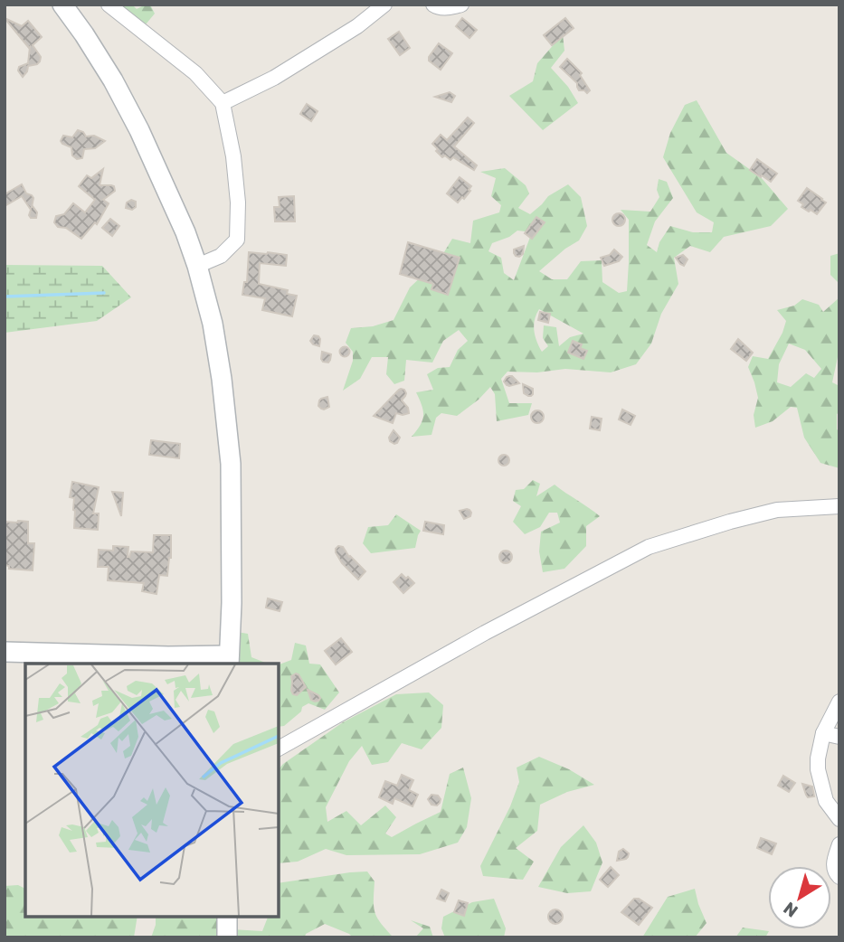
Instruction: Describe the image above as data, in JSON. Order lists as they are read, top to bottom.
{
  "north": "bottom left"
}
